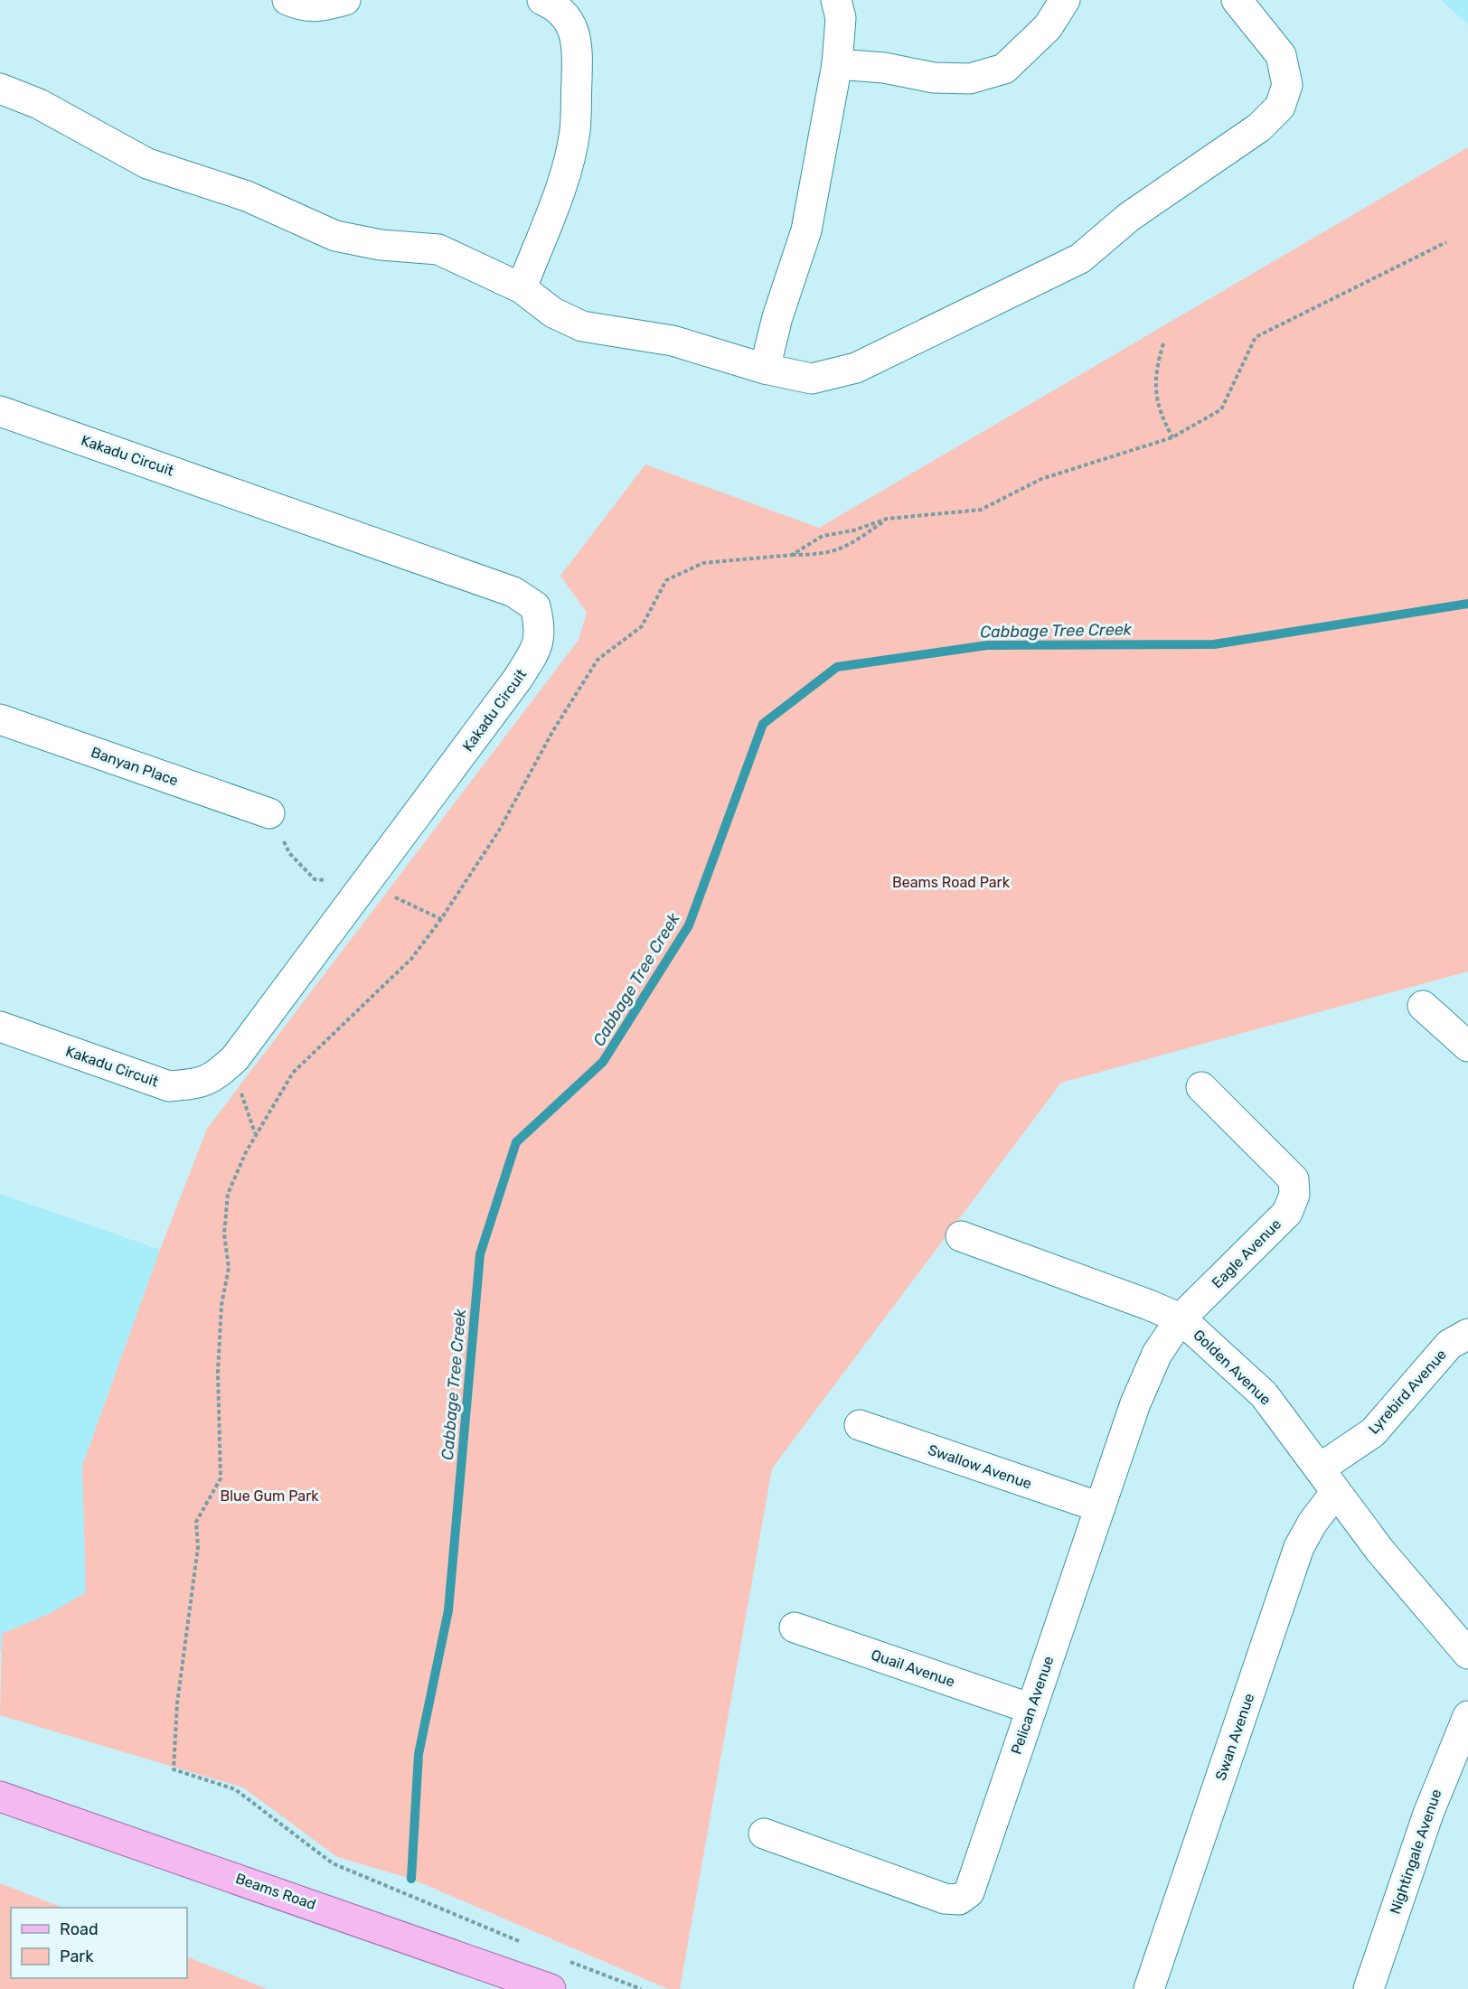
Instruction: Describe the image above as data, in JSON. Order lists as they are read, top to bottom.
{
  "streets": {
    "main road": ["Beams Road"],
    "street": [
      "Kakadu Circuit",
      "Banyan Place",
      "Eagle Avenue",
      "Golden Avenue",
      "Lyrebird Avenue",
      "Swallow Avenue",
      "Quail Avenue",
      "Pelican Avenue",
      "Swan Avenue",
      "Nightingale Avenue"
    ]
  },
  "crossings": [
    ["Eagle Avenue", "Golden Avenue"],
    ["Eagle Avenue", "Pelican Avenue"],
    ["Golden Avenue", "Lyrebird Avenue"],
    ["Golden Avenue", "Pelican Avenue"],
    ["Golden Avenue", "Swan Avenue"],
    ["Lyrebird Avenue", "Swan Avenue"],
    ["Swallow Avenue", "Pelican Avenue"],
    ["Quail Avenue", "Pelican Avenue"]
  ],
  "water": ["Cabbage Tree Creek"],
  "parks": ["Beams Road Park", "Blue Gum Park"],
  "legend": ["Road", "Park"]
}
